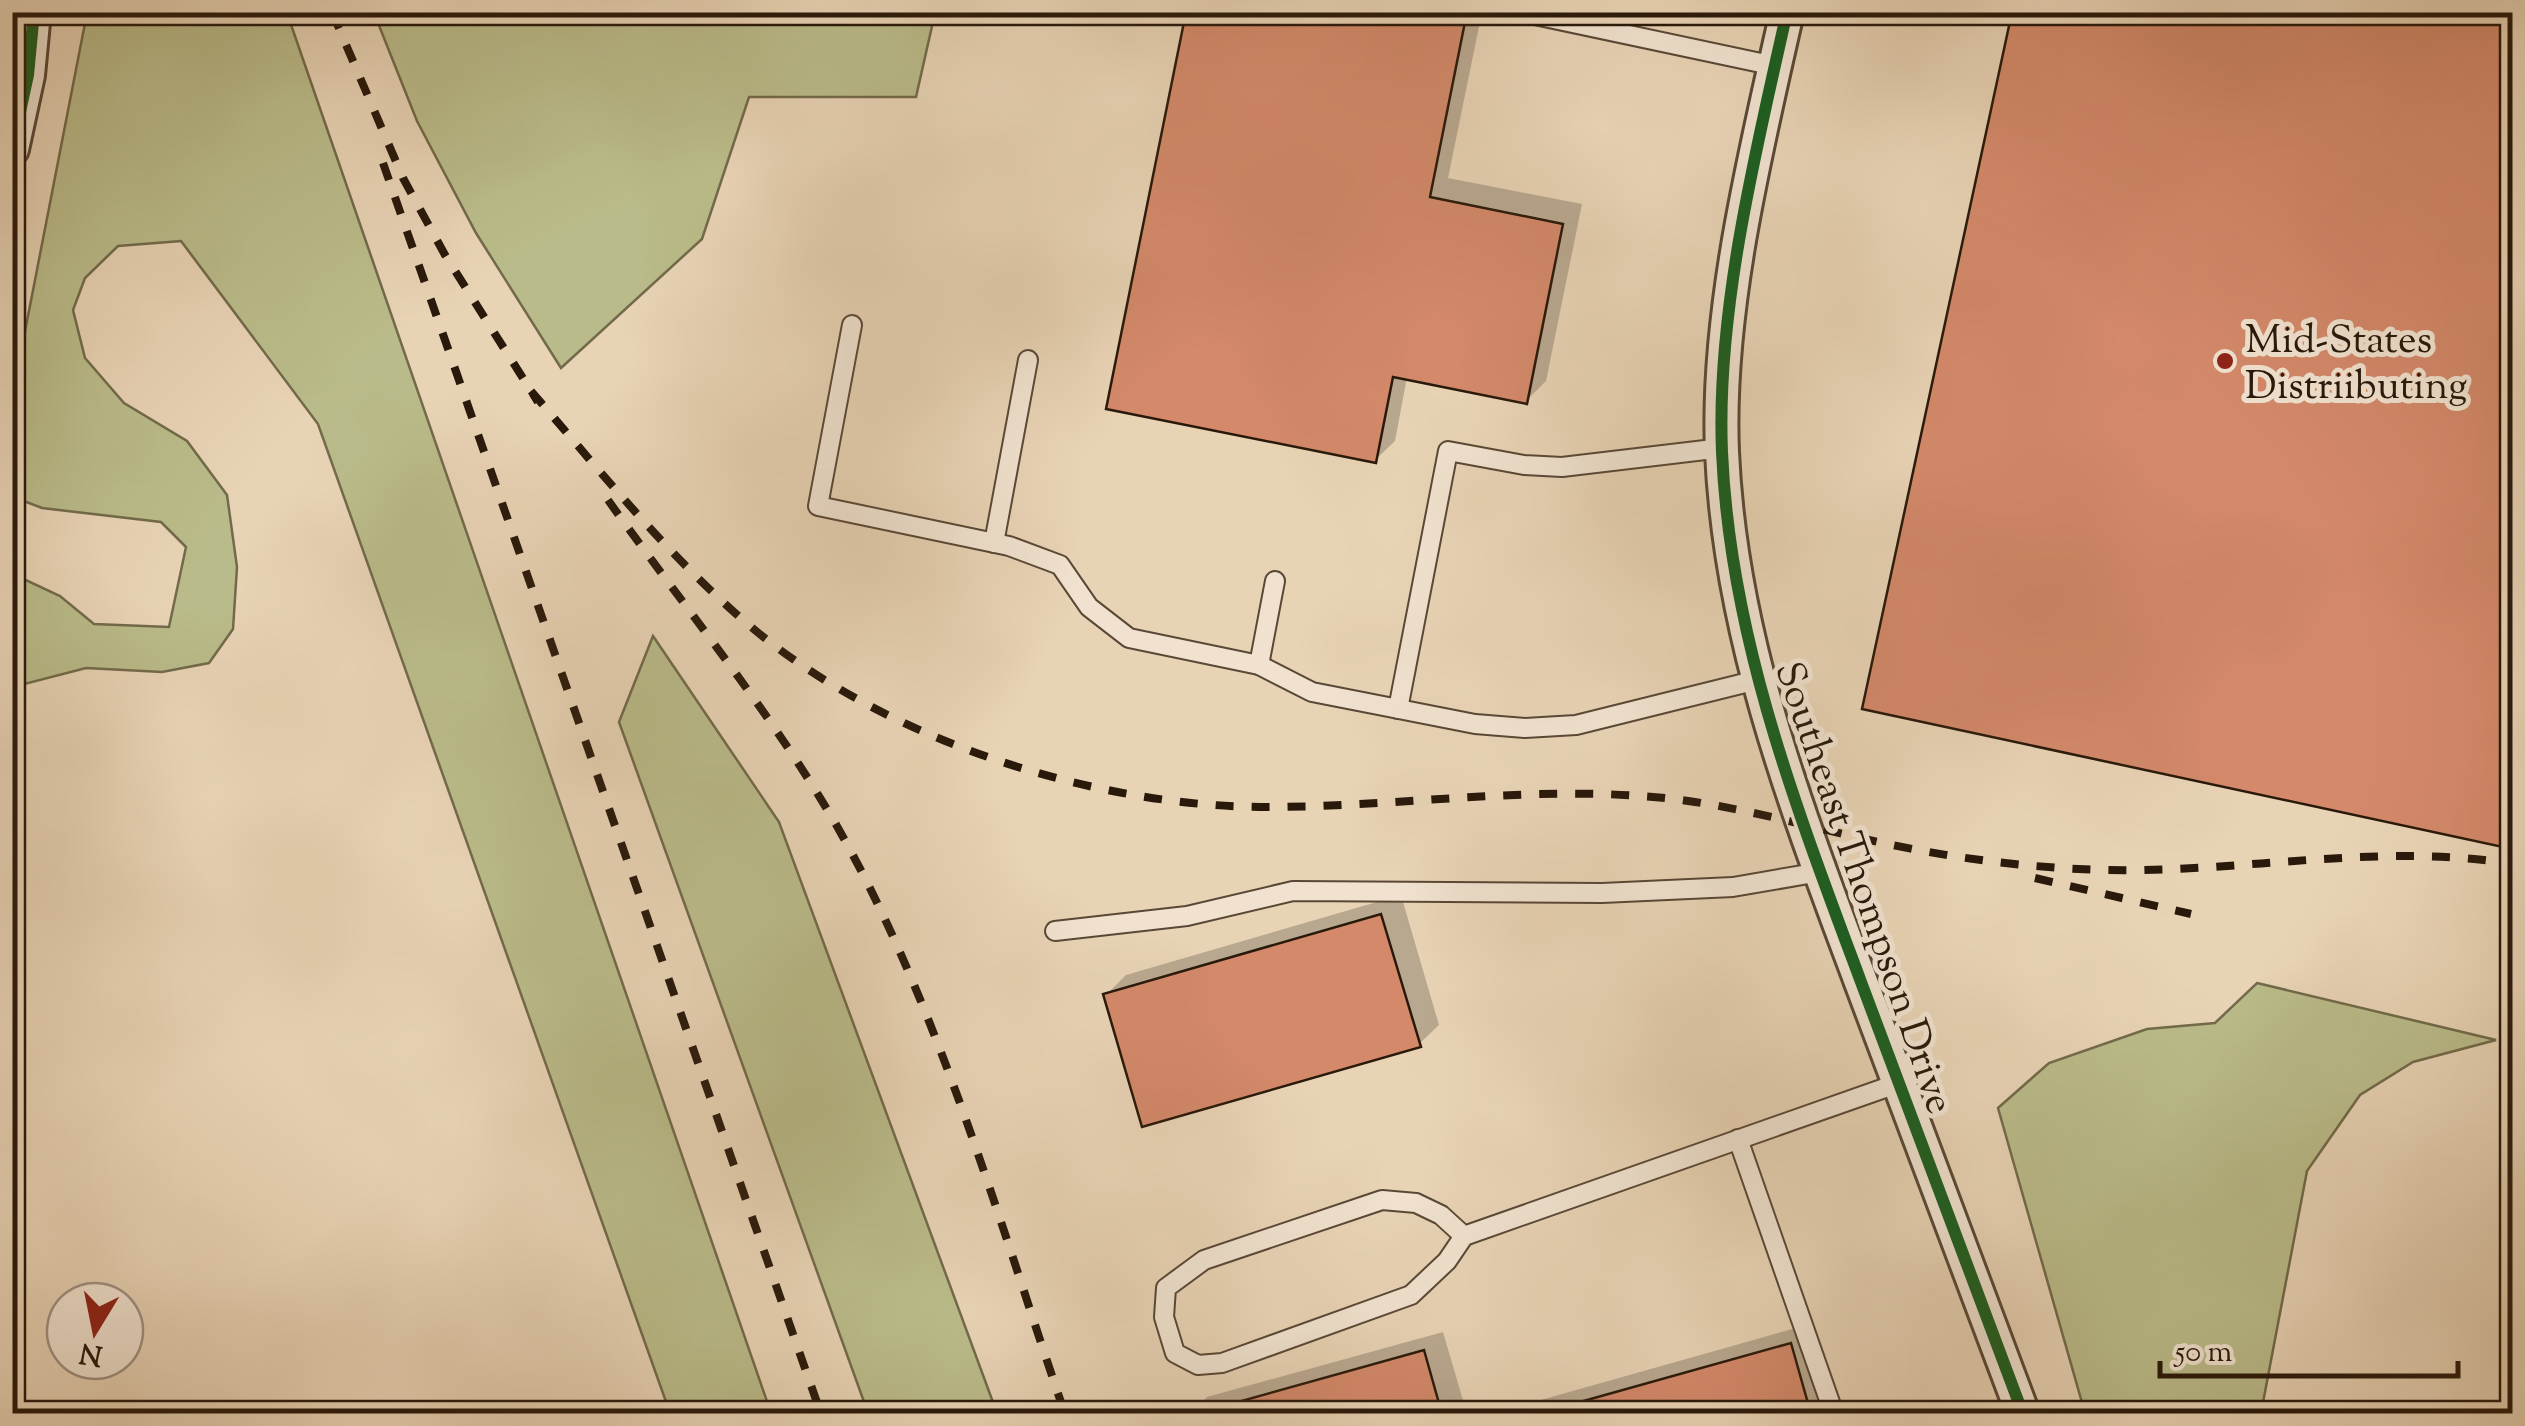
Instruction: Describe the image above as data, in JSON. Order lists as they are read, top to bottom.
{
  "streets": {
    "street": ["Southeast Thompson Drive"]
  },
  "places": ["Mid-States Distriibuting"],
  "scale_bar": "50 m",
  "north": "bottom"
}
